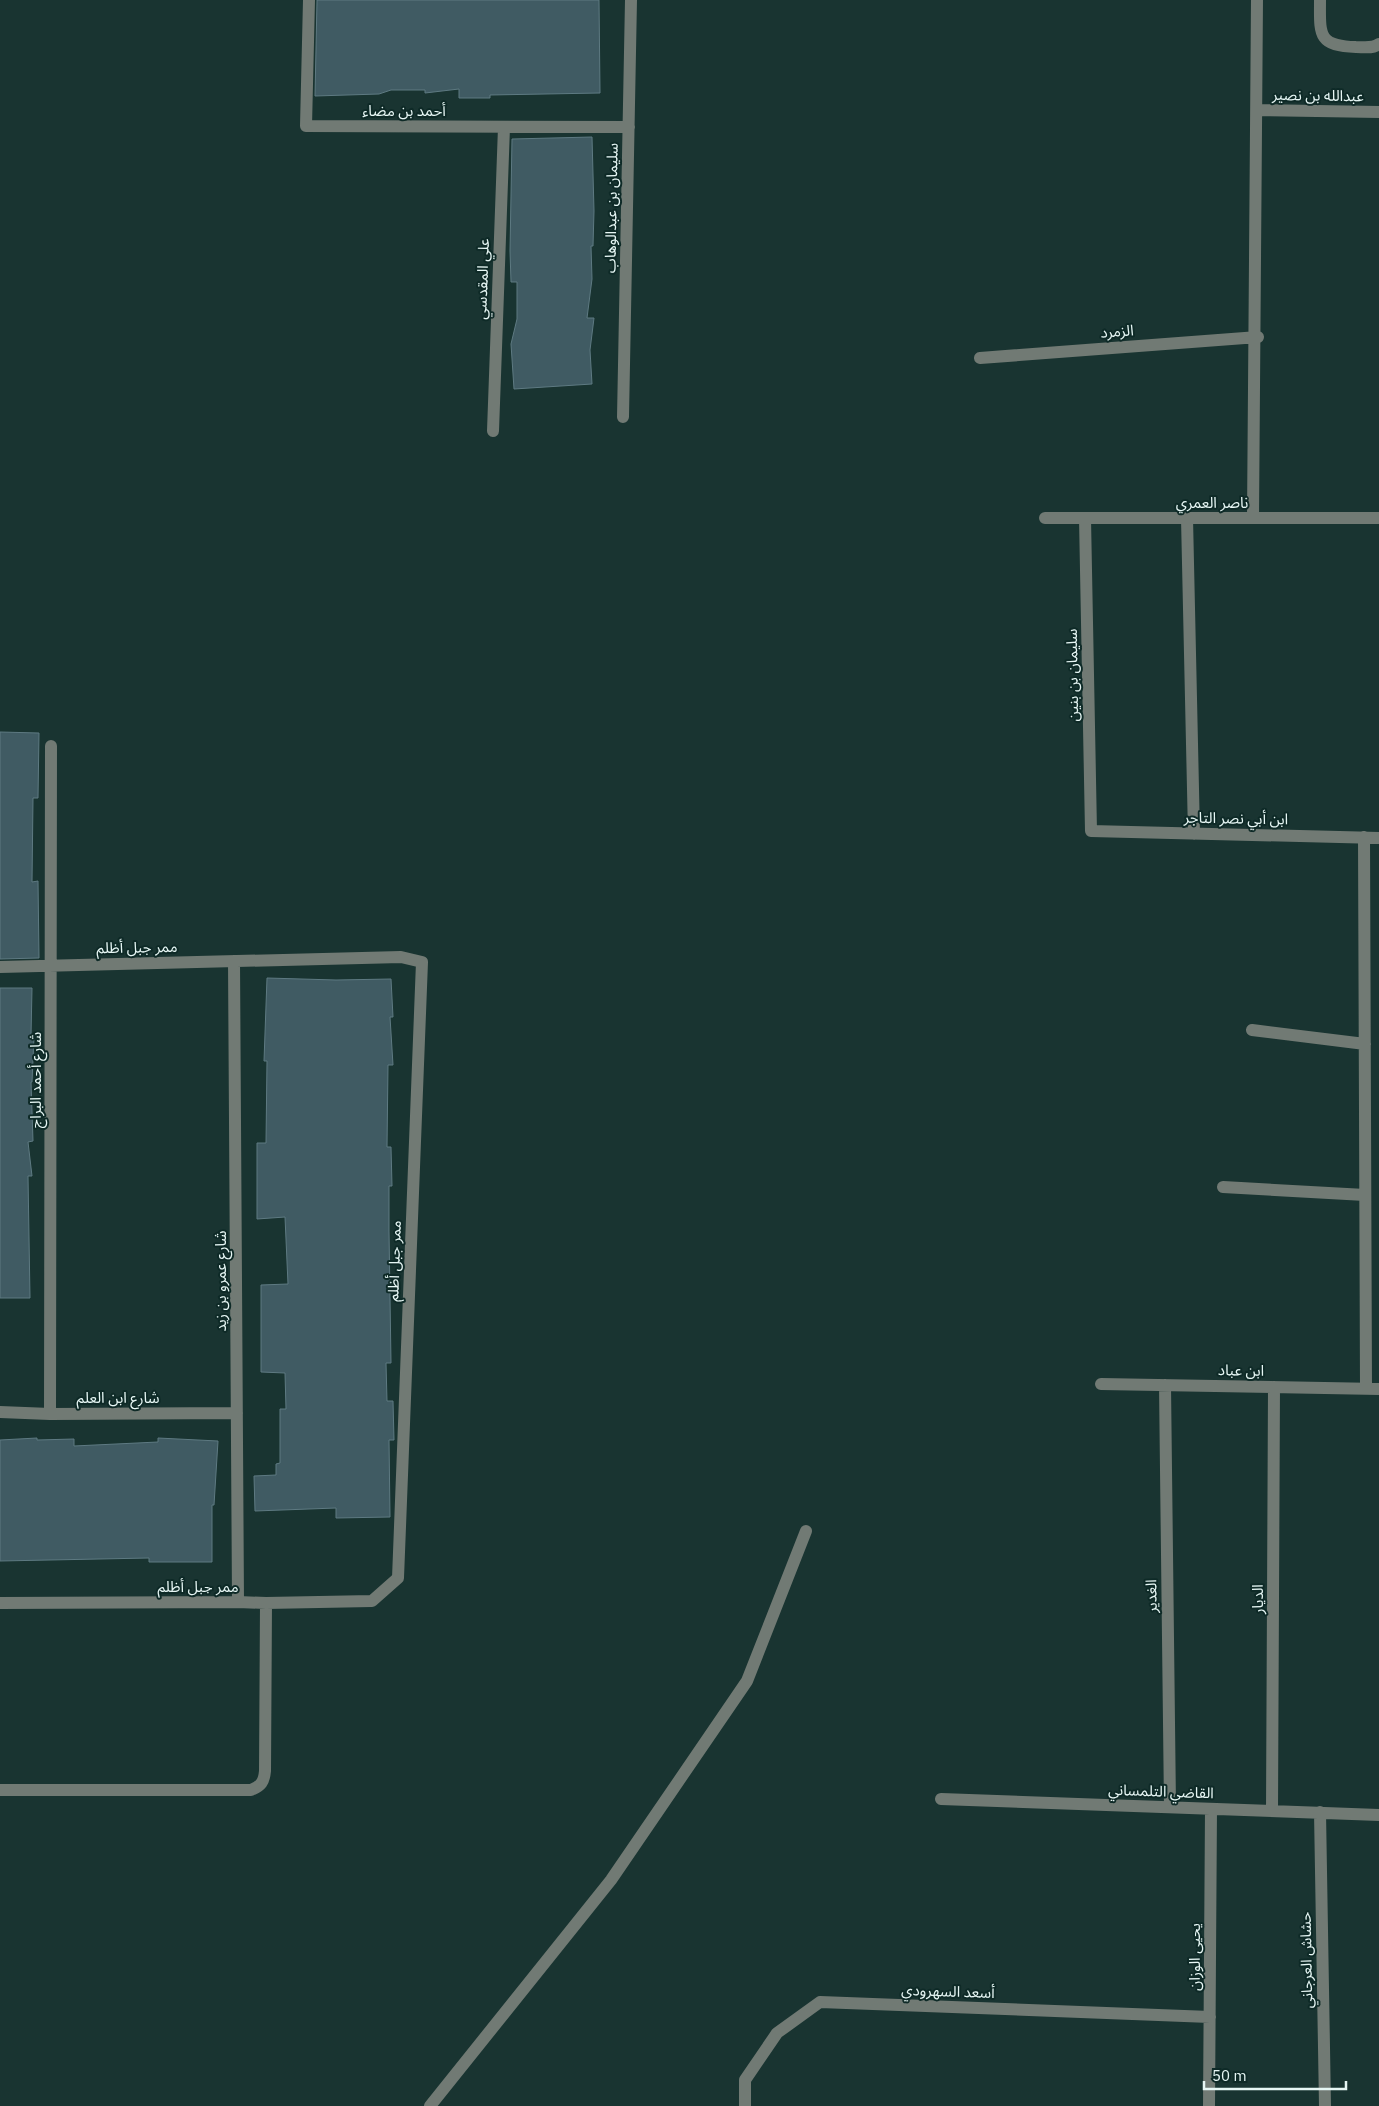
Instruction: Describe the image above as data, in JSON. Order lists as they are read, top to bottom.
{
  "streets": {
    "street": [
      "عبدالله بن نصير",
      "أحمد بن مضاء",
      "سليمان بن عبدالوهاب",
      "علي المقدسي",
      "الزمرد",
      "ناصر العمري",
      "سليمان بن بنين",
      "ابن أبي نصر التاجر",
      "ممر جبل أظلم",
      "شارع أحمد البراج",
      "شارع عمرو بن زيد",
      "ابن عباد",
      "شارع ابن العلم",
      "الغدير",
      "الديار",
      "القاضي التلمساني",
      "يحيى الوزان",
      "حشاش العرجاني",
      "أسعد السهرودي"
    ]
  },
  "crossings": [
    ["أحمد بن مضاء", "سليمان بن عبدالوهاب"],
    ["أحمد بن مضاء", "علي المقدسي"],
    ["ناصر العمري", "سليمان بن بنين"],
    ["سليمان بن بنين", "ابن أبي نصر التاجر"],
    ["ممر جبل أظلم", "شارع أحمد البراج"],
    ["ممر جبل أظلم", "شارع عمرو بن زيد"],
    ["شارع أحمد البراج", "شارع ابن العلم"],
    ["شارع عمرو بن زيد", "شارع ابن العلم"],
    ["ابن عباد", "الغدير"],
    ["ابن عباد", "الديار"],
    ["الغدير", "القاضي التلمساني"],
    ["الديار", "القاضي التلمساني"],
    ["القاضي التلمساني", "يحيى الوزان"],
    ["القاضي التلمساني", "حشاش العرجاني"],
    ["يحيى الوزان", "أسعد السهرودي"]
  ],
  "scale_bar": "50 m"
}
